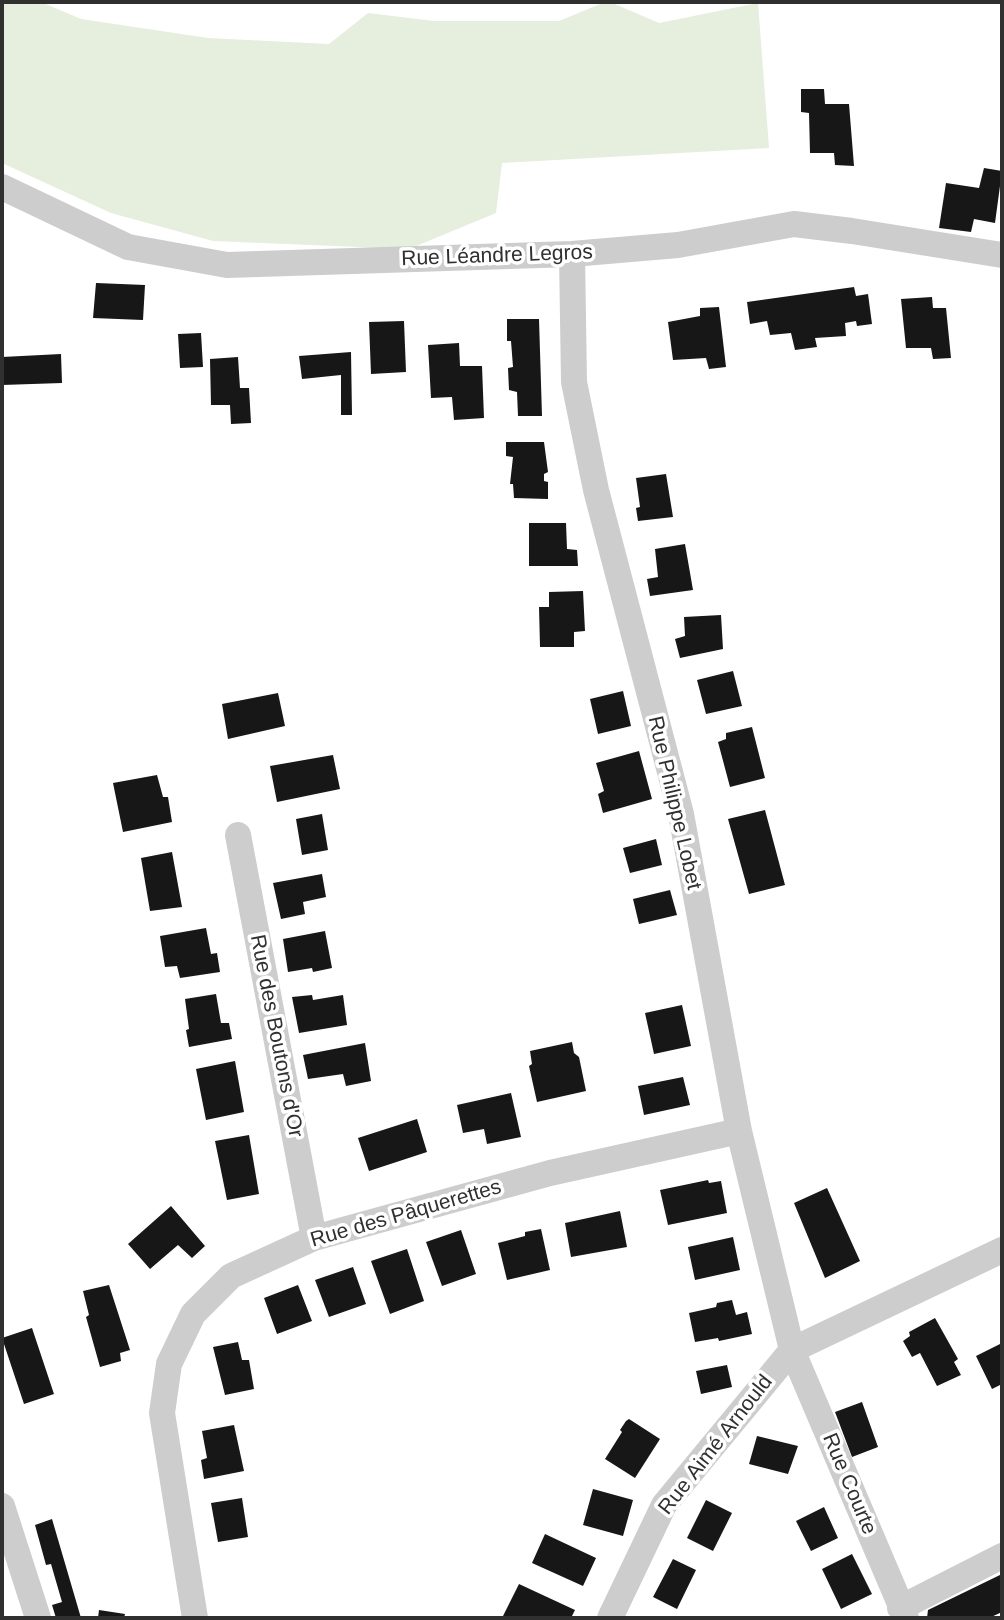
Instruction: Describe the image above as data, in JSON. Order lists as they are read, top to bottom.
{
  "streets": {
    "street": [
      "Rue Léandre Legros",
      "Rue Philippe Lobet",
      "Rue des Boutons d'Or",
      "Rue des Pâquerettes",
      "Rue Aimé Arnould",
      "Rue Courte"
    ]
  },
  "crossings": [
    ["Rue Léandre Legros", "Rue Philippe Lobet"],
    ["Rue Philippe Lobet", "Rue des Pâquerettes"],
    ["Rue Philippe Lobet", "Rue Aimé Arnould"],
    ["Rue Philippe Lobet", "Rue Courte"],
    ["Rue des Boutons d'Or", "Rue des Pâquerettes"],
    ["Rue Aimé Arnould", "Rue Courte"]
  ]
}
